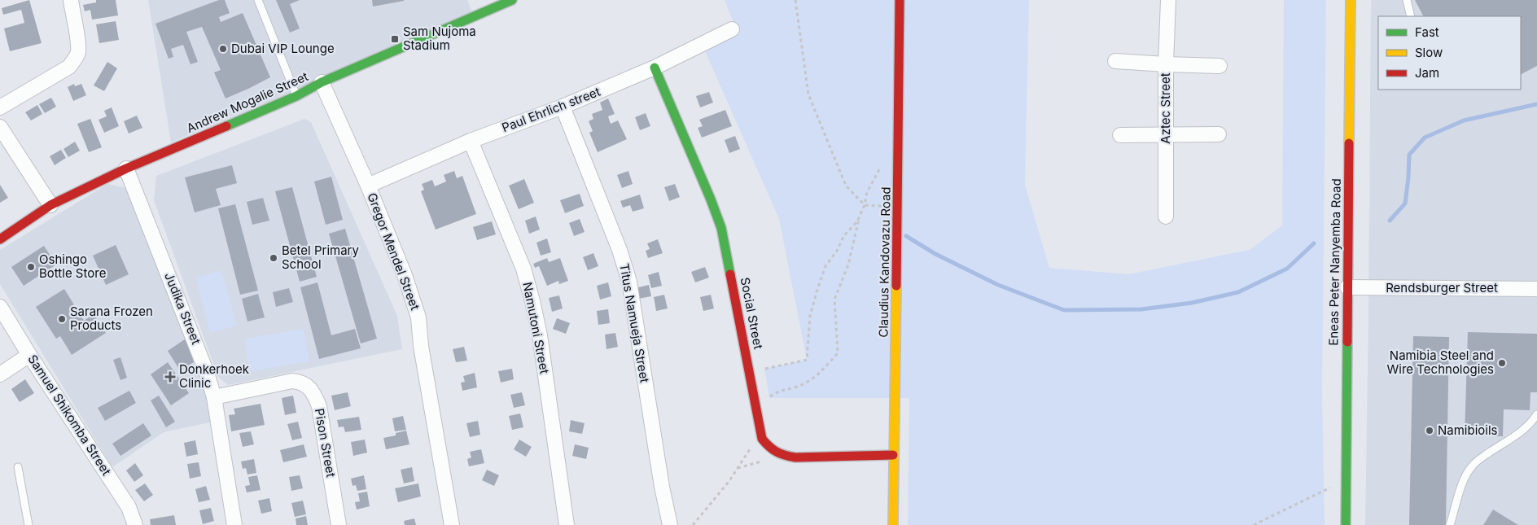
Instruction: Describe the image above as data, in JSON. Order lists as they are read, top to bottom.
{
  "streets": {
    "street": [
      "Andrew Mogalie Street",
      "Aztec Street",
      "Paul Ehrlich street",
      "Gregor Mendel Street",
      "Claudius Kandovazu Road",
      "Eneas Peter Nanyemba Road",
      "Rendsburger Street",
      "Judika Street",
      "Social Street",
      "Titus Namueja Street",
      "Namutoni Street",
      "Samuel Shikomba Street",
      "Pison Street"
    ]
  },
  "crossings": [
    ["Andrew Mogalie Street", "Gregor Mendel Street"],
    ["Andrew Mogalie Street", "Judika Street"],
    ["Paul Ehrlich street", "Gregor Mendel Street"],
    ["Paul Ehrlich street", "Social Street"],
    ["Paul Ehrlich street", "Titus Namueja Street"],
    ["Paul Ehrlich street", "Namutoni Street"],
    ["Claudius Kandovazu Road", "Social Street"],
    ["Eneas Peter Nanyemba Road", "Rendsburger Street"],
    ["Judika Street", "Pison Street"]
  ],
  "places": {
    "transit": ["Sam Nujoma Stadium"],
    "other": [
      "Dubai VIP Lounge",
      "Betel Primary School",
      "Oshingo Bottle Store",
      "Sarana Frozen Products",
      "Namibia Steel and Wire Technologies",
      "Namibioils"
    ],
    "health": ["Donkerhoek Clinic"]
  },
  "legend": ["Fast", "Slow", "Jam"]
}
